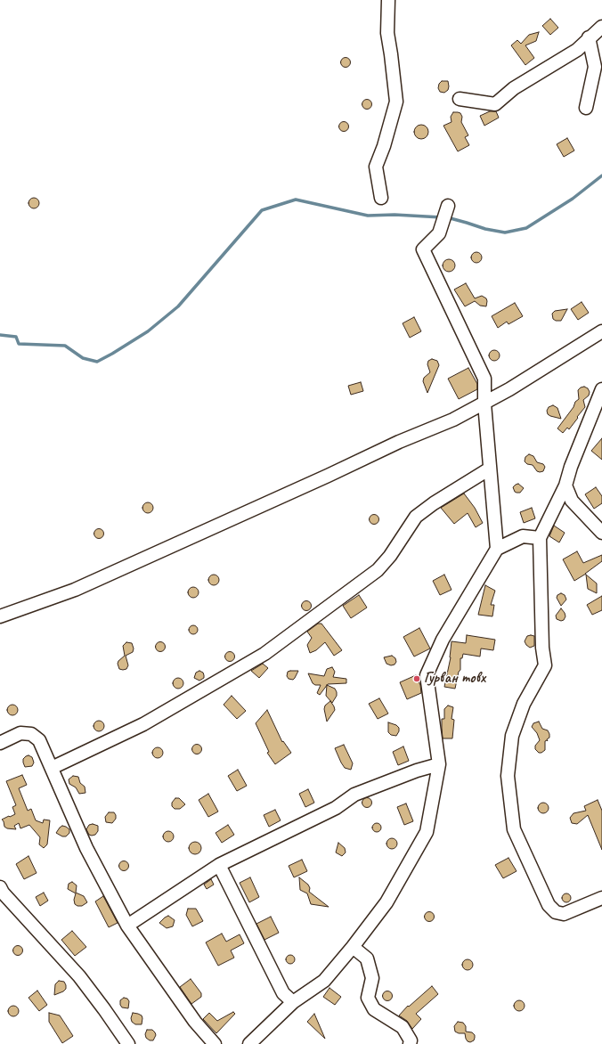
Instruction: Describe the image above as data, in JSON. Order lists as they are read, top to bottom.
{
  "places": ["Гурван товх"]
}
